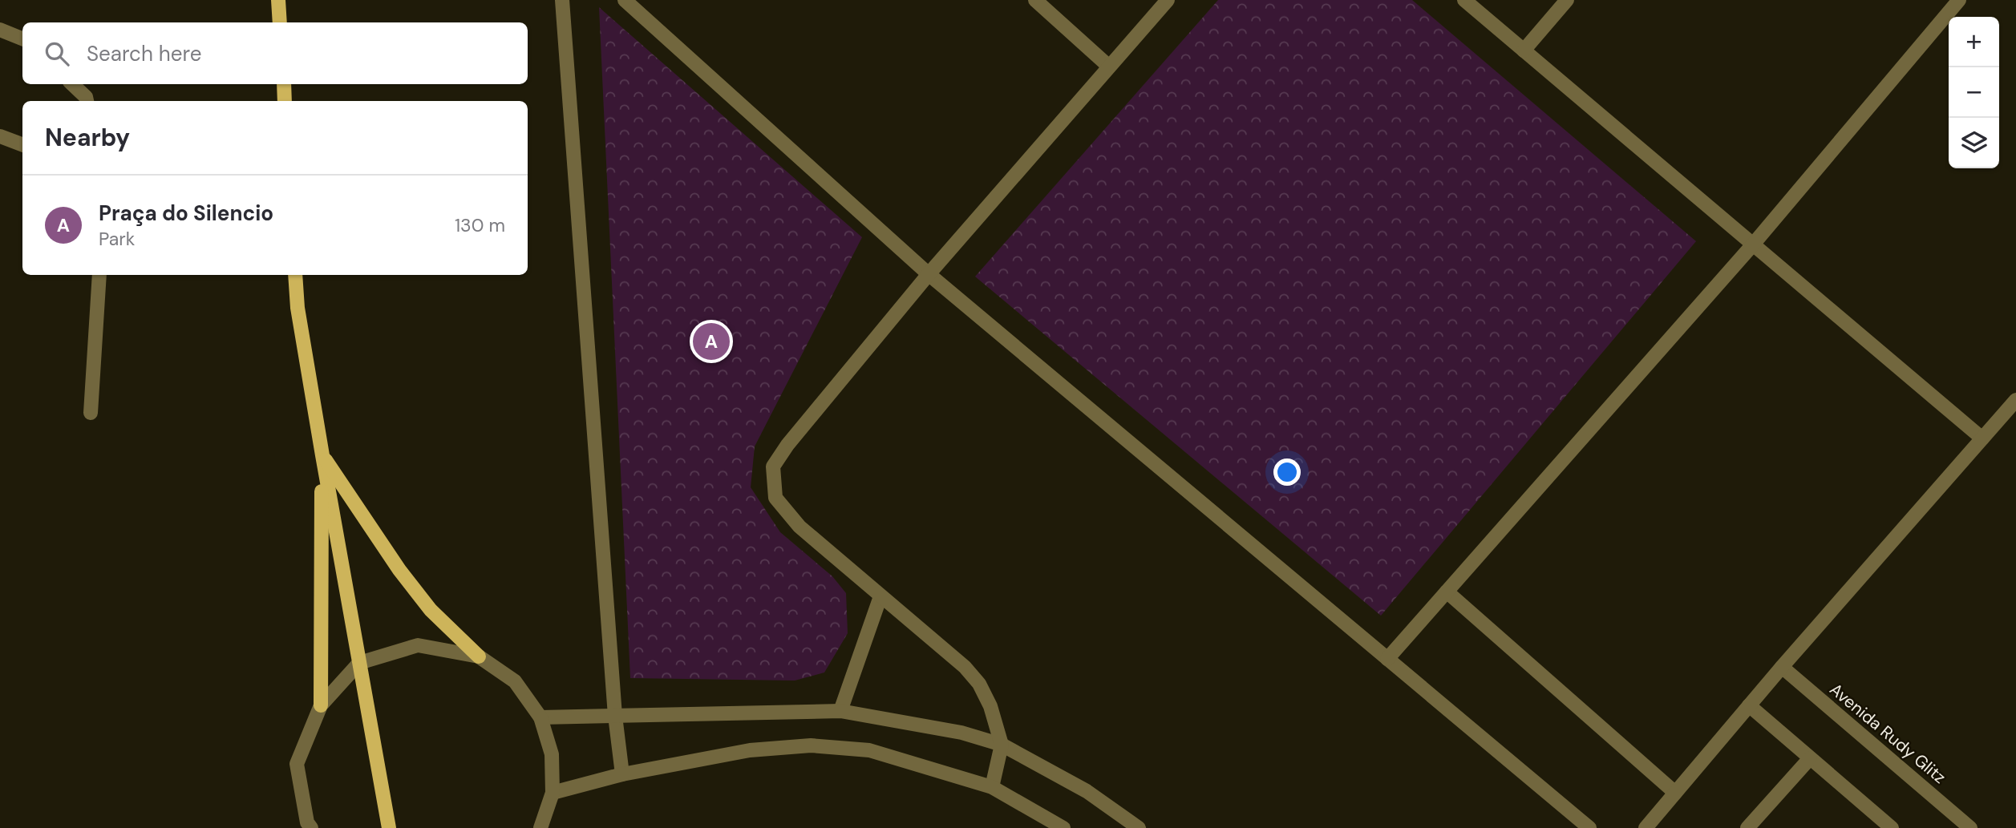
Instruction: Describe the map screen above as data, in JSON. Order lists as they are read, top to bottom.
{
  "streets": {
    "street": ["Avenida Rudy Glitz"]
  },
  "page": {
    "map_buttons": ["+", "−"],
    "search": "Search here",
    "heading": "Nearby",
    "list": [
      {
        "mark": "A",
        "name": "Praça do Silencio",
        "note": "Park",
        "value": "130 m"
      }
    ],
    "pins": "A"
  }
}
